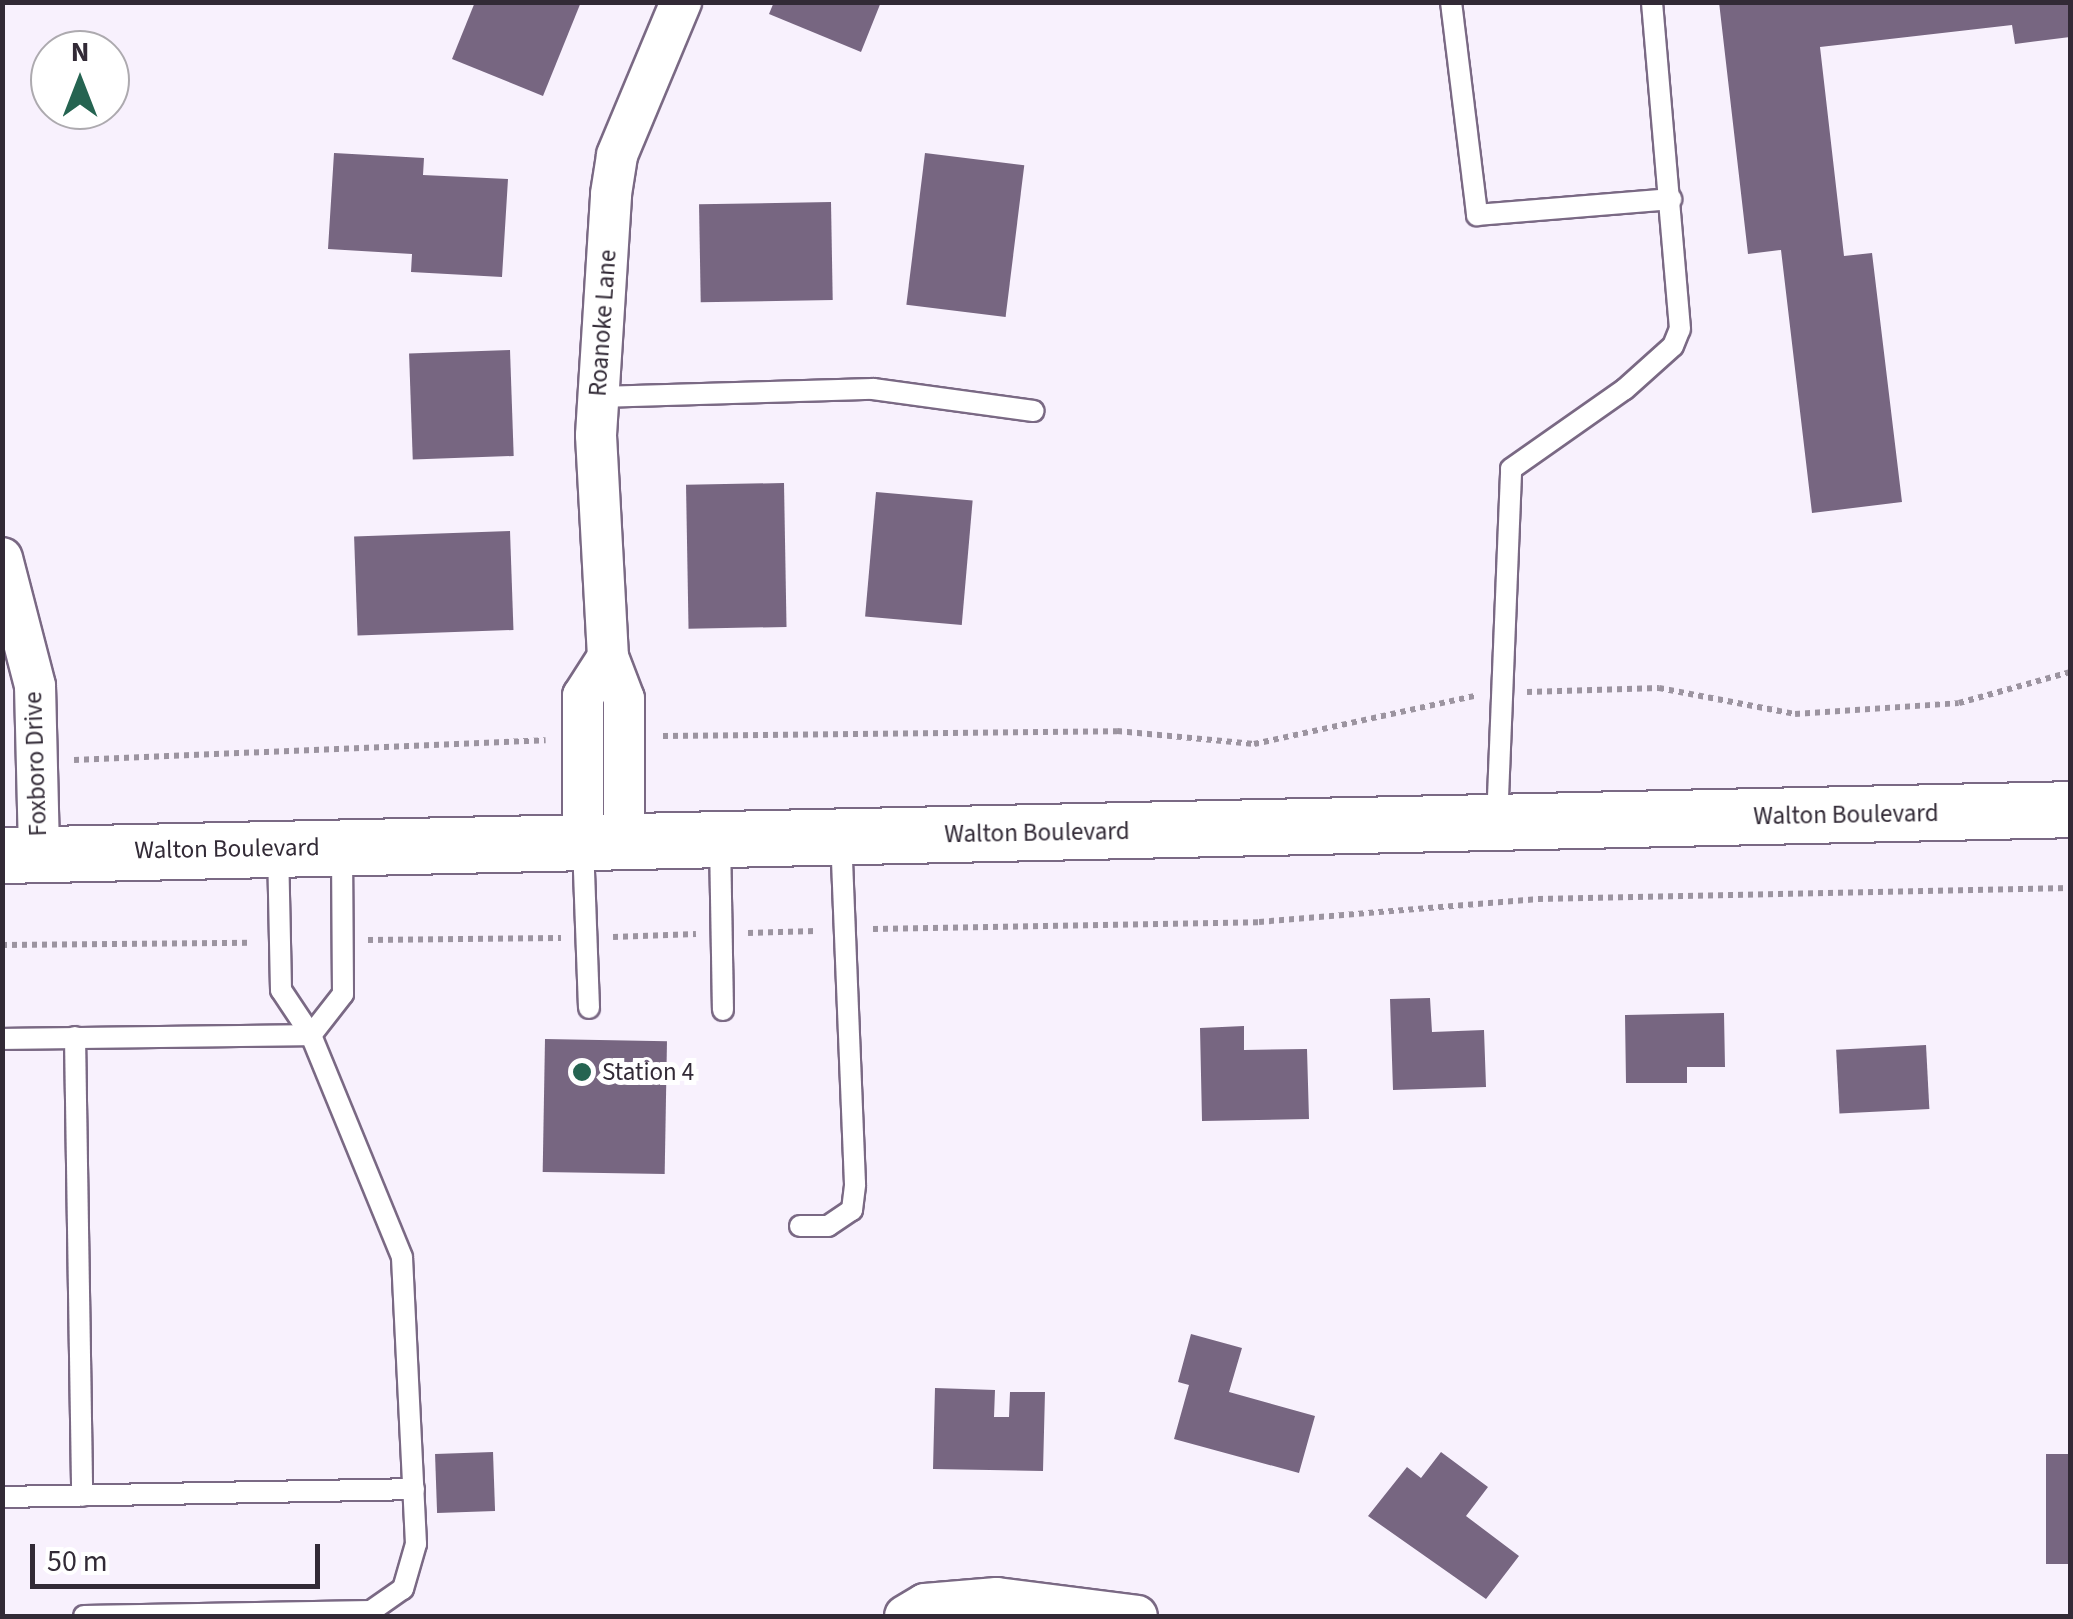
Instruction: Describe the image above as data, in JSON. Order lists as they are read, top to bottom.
{
  "streets": {
    "main road": ["Walton Boulevard"],
    "street": ["Roanoke Lane", "Foxboro Drive"]
  },
  "crossings": [
    ["Roanoke Lane", "Walton Boulevard"],
    ["Foxboro Drive", "Walton Boulevard"]
  ],
  "places": ["Station 4"],
  "scale_bar": "50 m",
  "north": "top"
}
